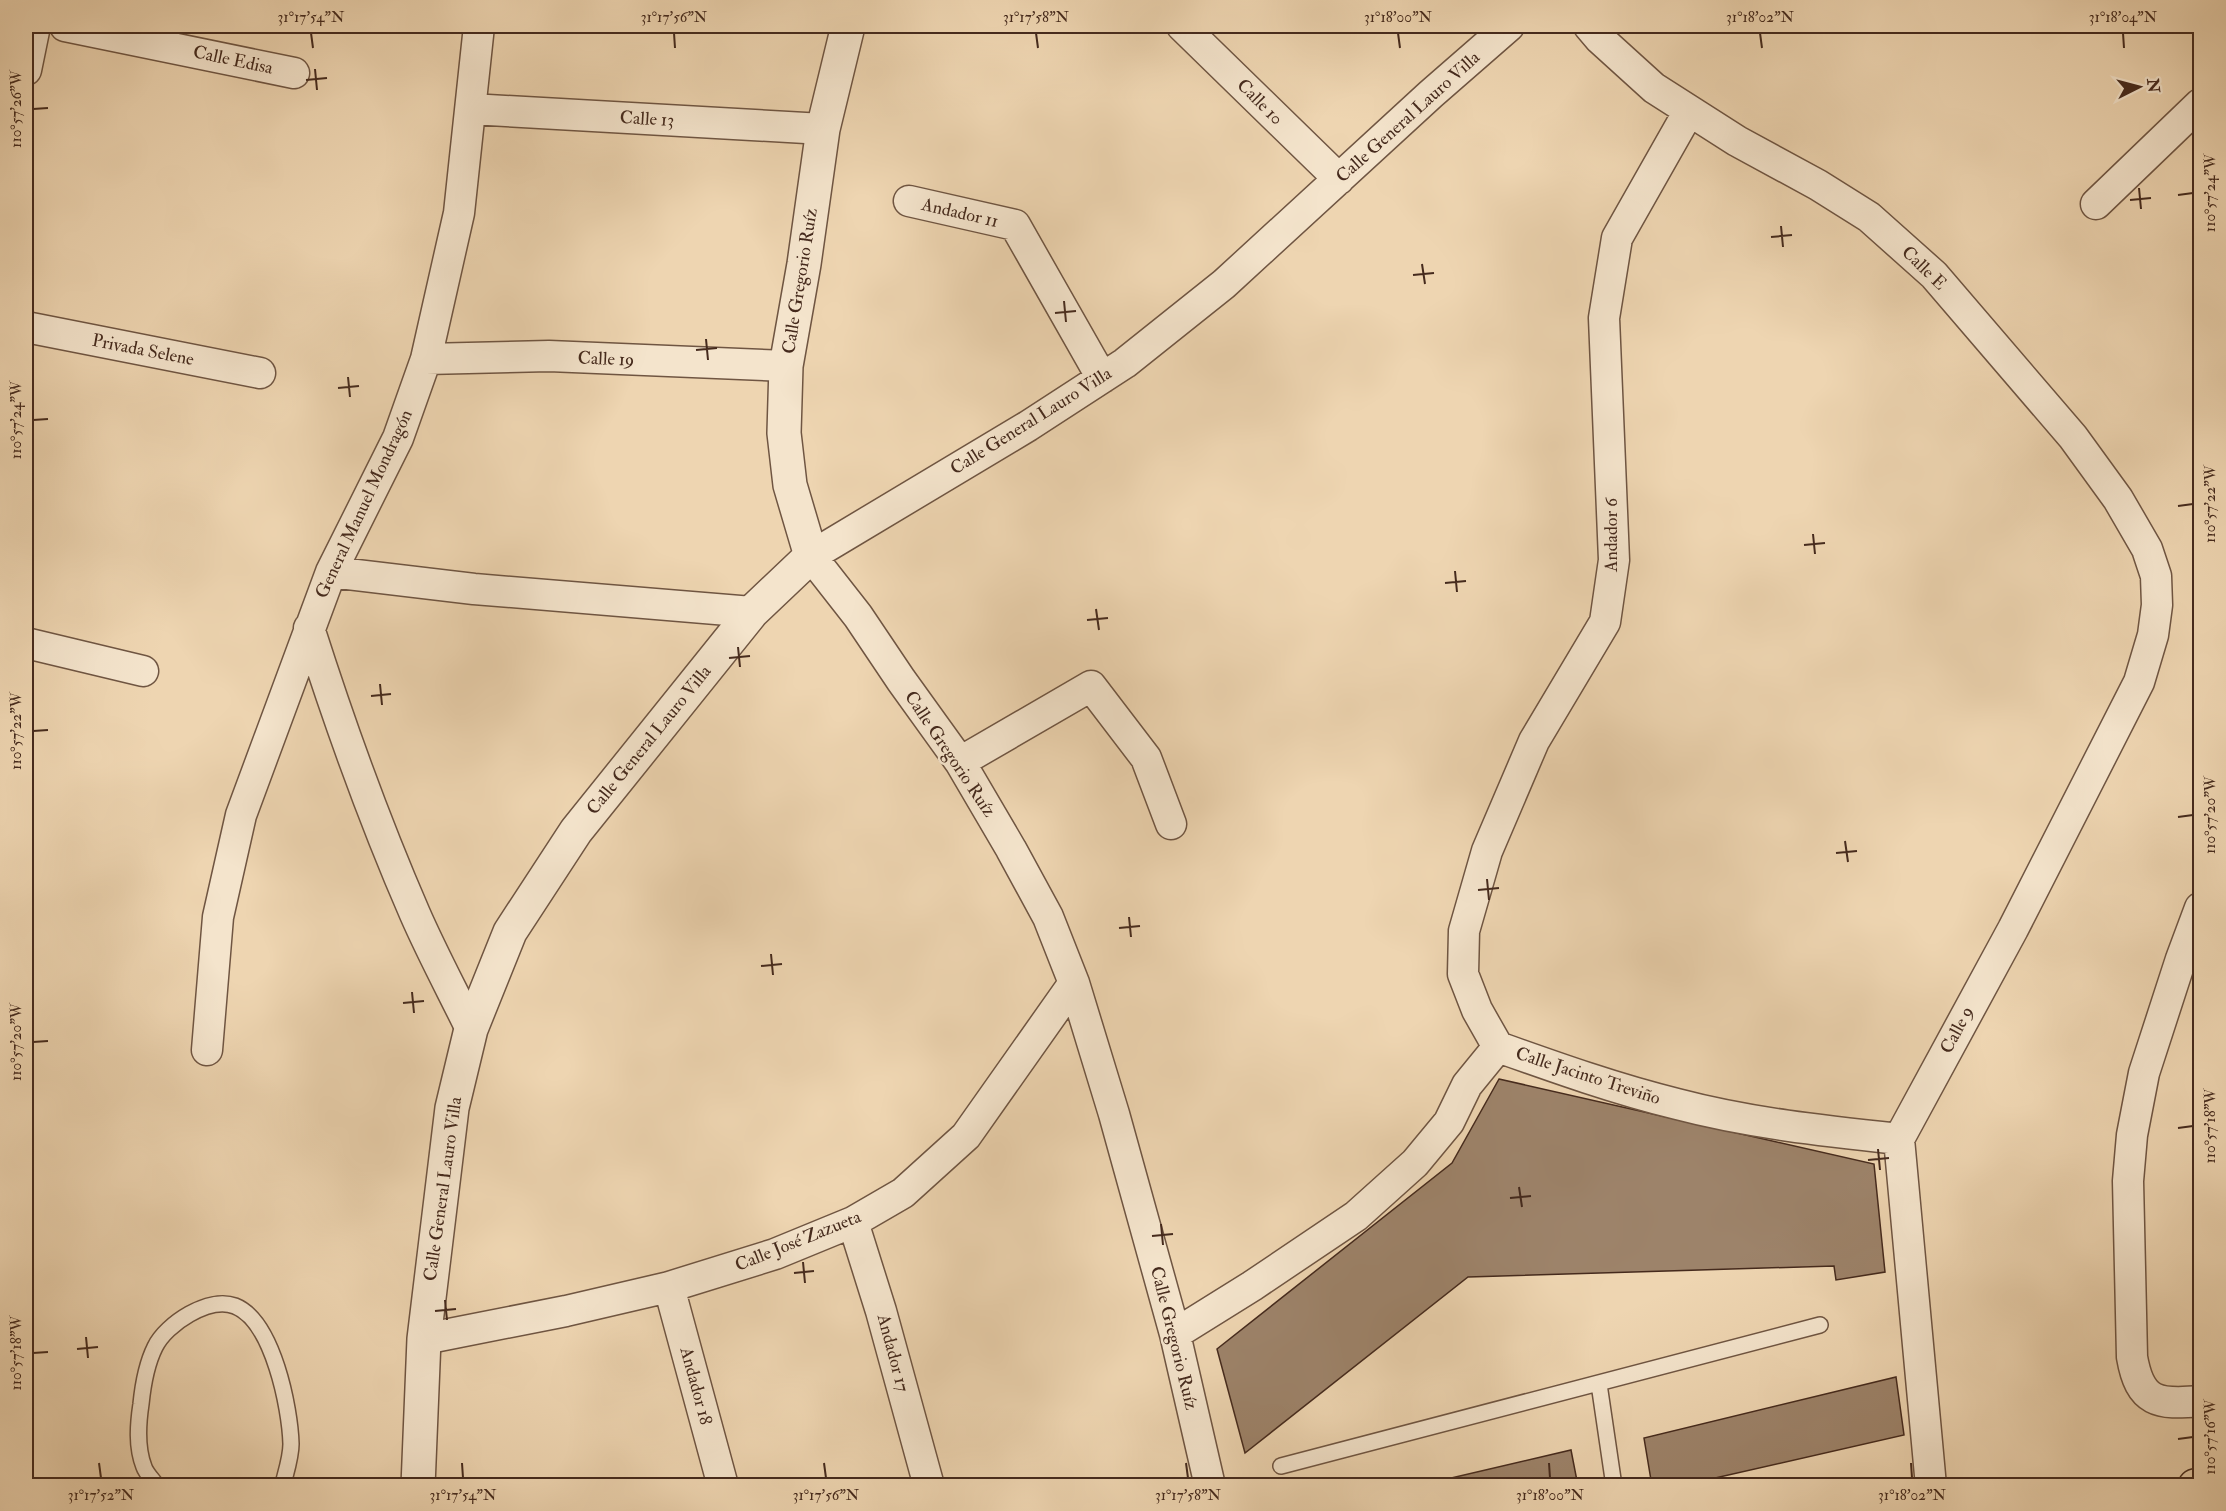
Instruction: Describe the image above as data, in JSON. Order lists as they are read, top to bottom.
{
  "streets": {
    "street": [
      "Calle Edisa",
      "Calle 10",
      "Calle General Lauro Villa",
      "Calle 13",
      "Andador 11",
      "Calle E",
      "Calle Gregorio Ruíz",
      "Privada Selene",
      "Calle 19",
      "General Manuel Mondragón",
      "Andador 6",
      "Calle 9",
      "Calle Jacinto Treviño",
      "Calle José Zazueta",
      "Andador 17",
      "Andador 18"
    ]
  },
  "crossings": [
    ["Calle 10", "Calle General Lauro Villa"],
    ["Calle General Lauro Villa", "Andador 11"],
    ["Calle General Lauro Villa", "Calle Gregorio Ruíz"],
    ["Calle General Lauro Villa", "Calle José Zazueta"],
    ["Calle 13", "Calle Gregorio Ruíz"],
    ["Calle 13", "General Manuel Mondragón"],
    ["Calle E", "Andador 6"],
    ["Calle E", "Calle 9"],
    ["Calle Gregorio Ruíz", "Calle 19"],
    ["Calle Gregorio Ruíz", "Calle Jacinto Treviño"],
    ["Calle Gregorio Ruíz", "Calle José Zazueta"],
    ["Calle 19", "General Manuel Mondragón"],
    ["Andador 6", "Calle Jacinto Treviño"],
    ["Calle 9", "Calle Jacinto Treviño"],
    ["Calle José Zazueta", "Andador 17"],
    ["Calle José Zazueta", "Andador 18"]
  ],
  "north": "right",
  "coordinates": [
    "31°17'54\"N",
    "31°17'56\"N",
    "31°17'58\"N",
    "31°18'00\"N",
    "31°18'02\"N",
    "31°18'04\"N",
    "110°57'26\"W",
    "110°57'24\"W",
    "110°57'22\"W",
    "110°57'20\"W",
    "110°57'18\"W",
    "110°57'16\"W",
    "31°17'52\"N"
  ]
}
